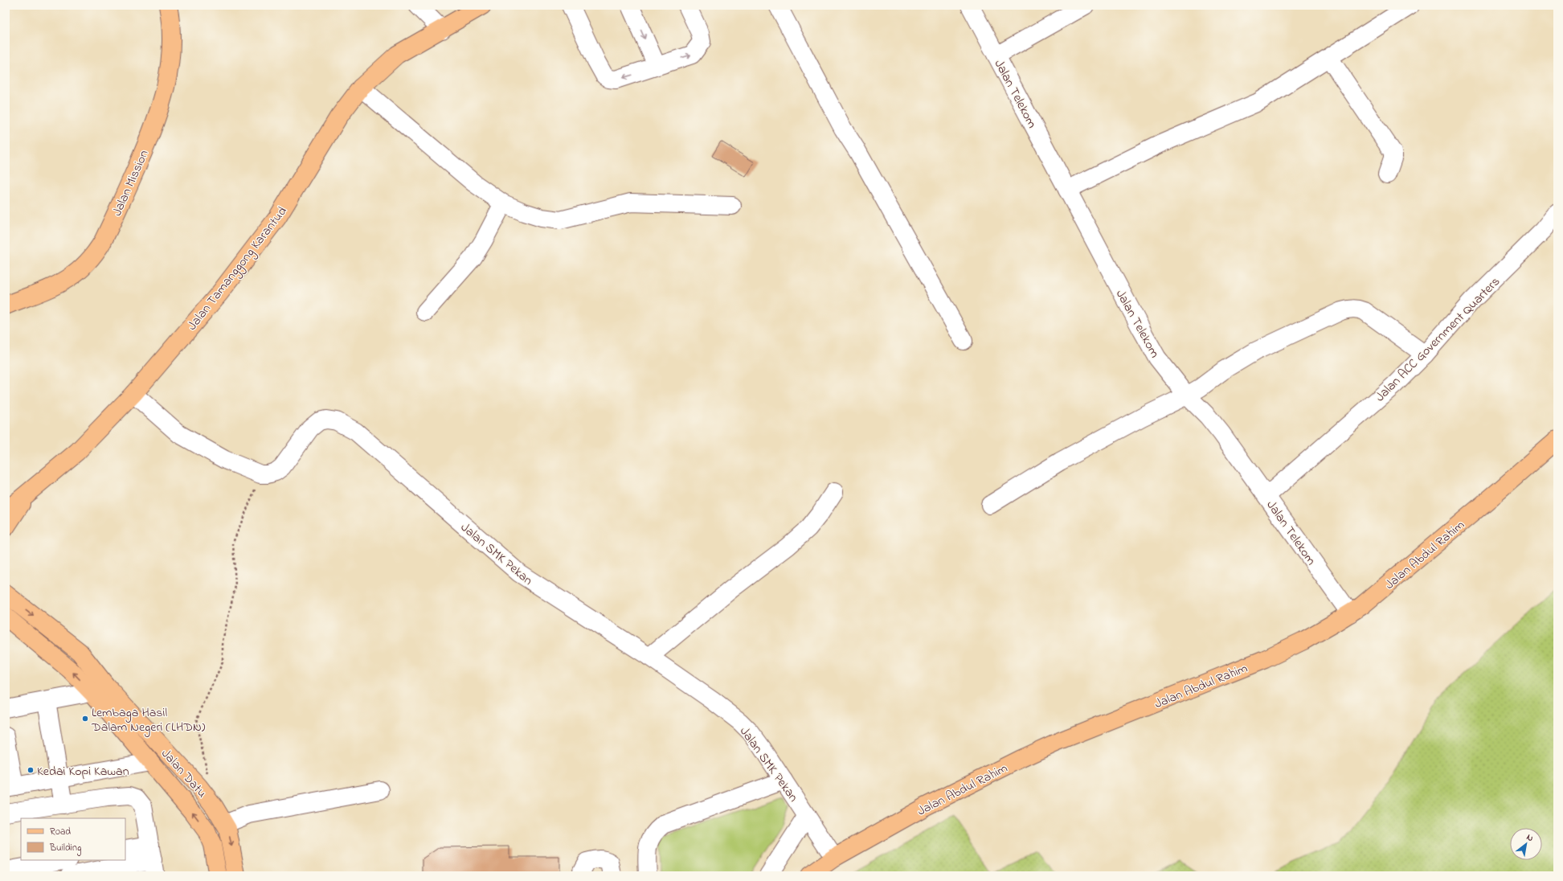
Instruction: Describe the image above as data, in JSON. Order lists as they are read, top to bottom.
{
  "streets": {
    "main road": [
      "Jalan Mission",
      "Jalan Tamanggong Karantud",
      "Jalan Abdul Rahim",
      "Jalan Datu"
    ],
    "street": ["Jalan Telekom", "Jalan ACC Government Quarters", "Jalan SMK Pekan"]
  },
  "crossings": [
    ["Jalan Telekom", "Jalan ACC Government Quarters"],
    ["Jalan Telekom", "Jalan Abdul Rahim"],
    ["Jalan SMK Pekan", "Jalan Abdul Rahim"]
  ],
  "places": ["Lembaga Hasil Dalam Negeri (LHDN)", "Kedai Kopi Kawan"],
  "legend": ["Road", "Building"],
  "north": "top right"
}
